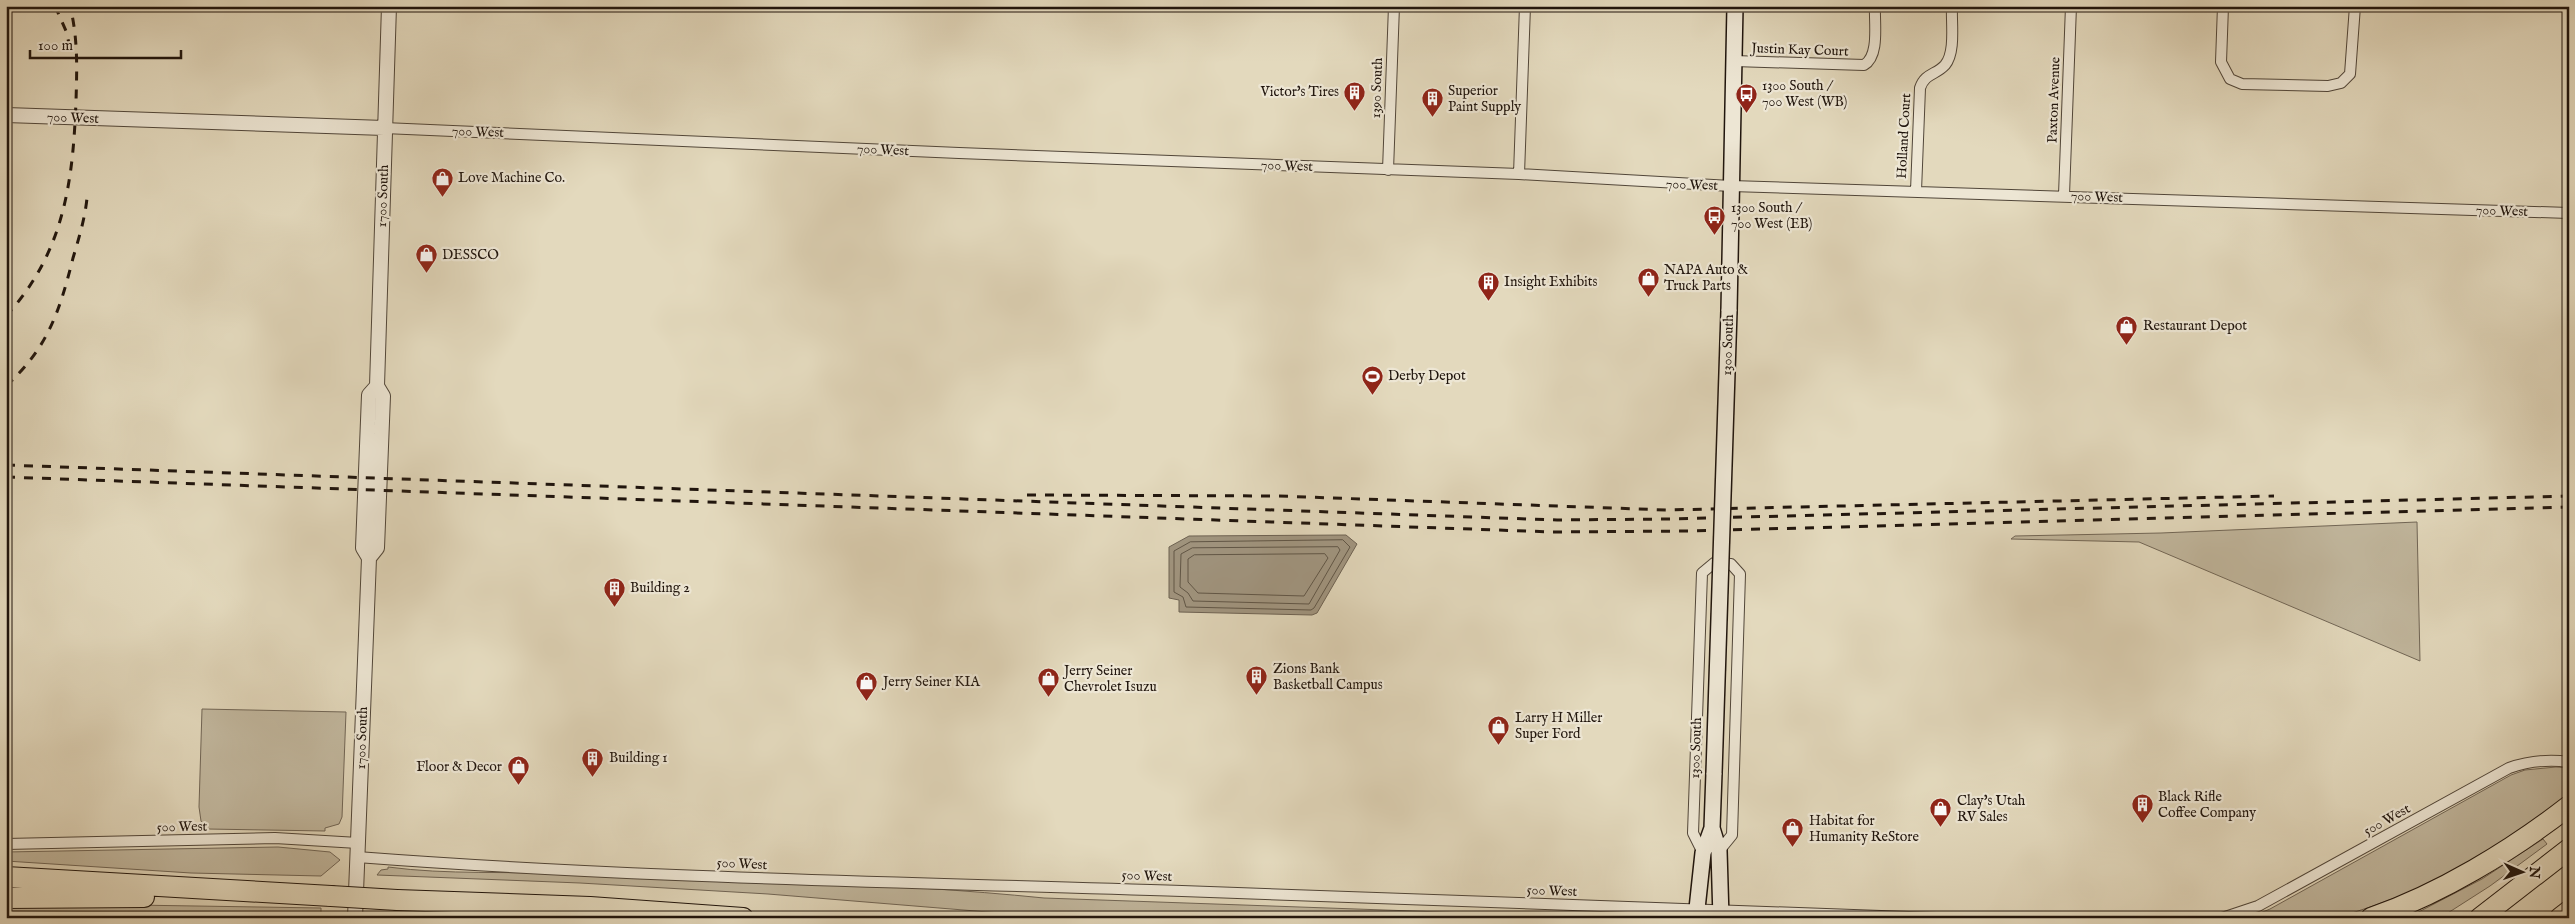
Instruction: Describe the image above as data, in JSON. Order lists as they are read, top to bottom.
{
  "streets": {
    "main road": ["1300 South"],
    "street": [
      "Justin Kay Court",
      "1390 South",
      "Paxton Avenue",
      "700 West",
      "Holland Court",
      "1700 South",
      "500 West"
    ]
  },
  "crossings": [
    ["Justin Kay Court", "1300 South"],
    ["1390 South", "700 West"],
    ["Paxton Avenue", "700 West"],
    ["700 West", "Holland Court"],
    ["700 West", "1700 South"],
    ["700 West", "1300 South"],
    ["1700 South", "500 West"],
    ["1300 South", "500 West"]
  ],
  "places": {
    "building": [
      "Victor's Tires",
      "Superior Paint Supply",
      "Insight Exhibits",
      "Building 2",
      "Zions Bank Basketball Campus",
      "Building 1",
      "Black Rifle Coffee Company"
    ],
    "bus stop": ["1300 South / 700 West (WB)", "1300 South / 700 West (EB)"],
    "shop": [
      "Love Machine Co.",
      "DESSCO",
      "NAPA Auto & Truck Parts",
      "Restaurant Depot",
      "Jerry Seiner Chevrolet Isuzu",
      "Jerry Seiner KIA",
      "Larry H Miller Super Ford",
      "Floor & Decor",
      "Clay's Utah RV Sales",
      "Habitat for Humanity ReStore"
    ],
    "sports": ["Derby Depot"]
  },
  "scale_bar": "100 m",
  "north": "right"
}
